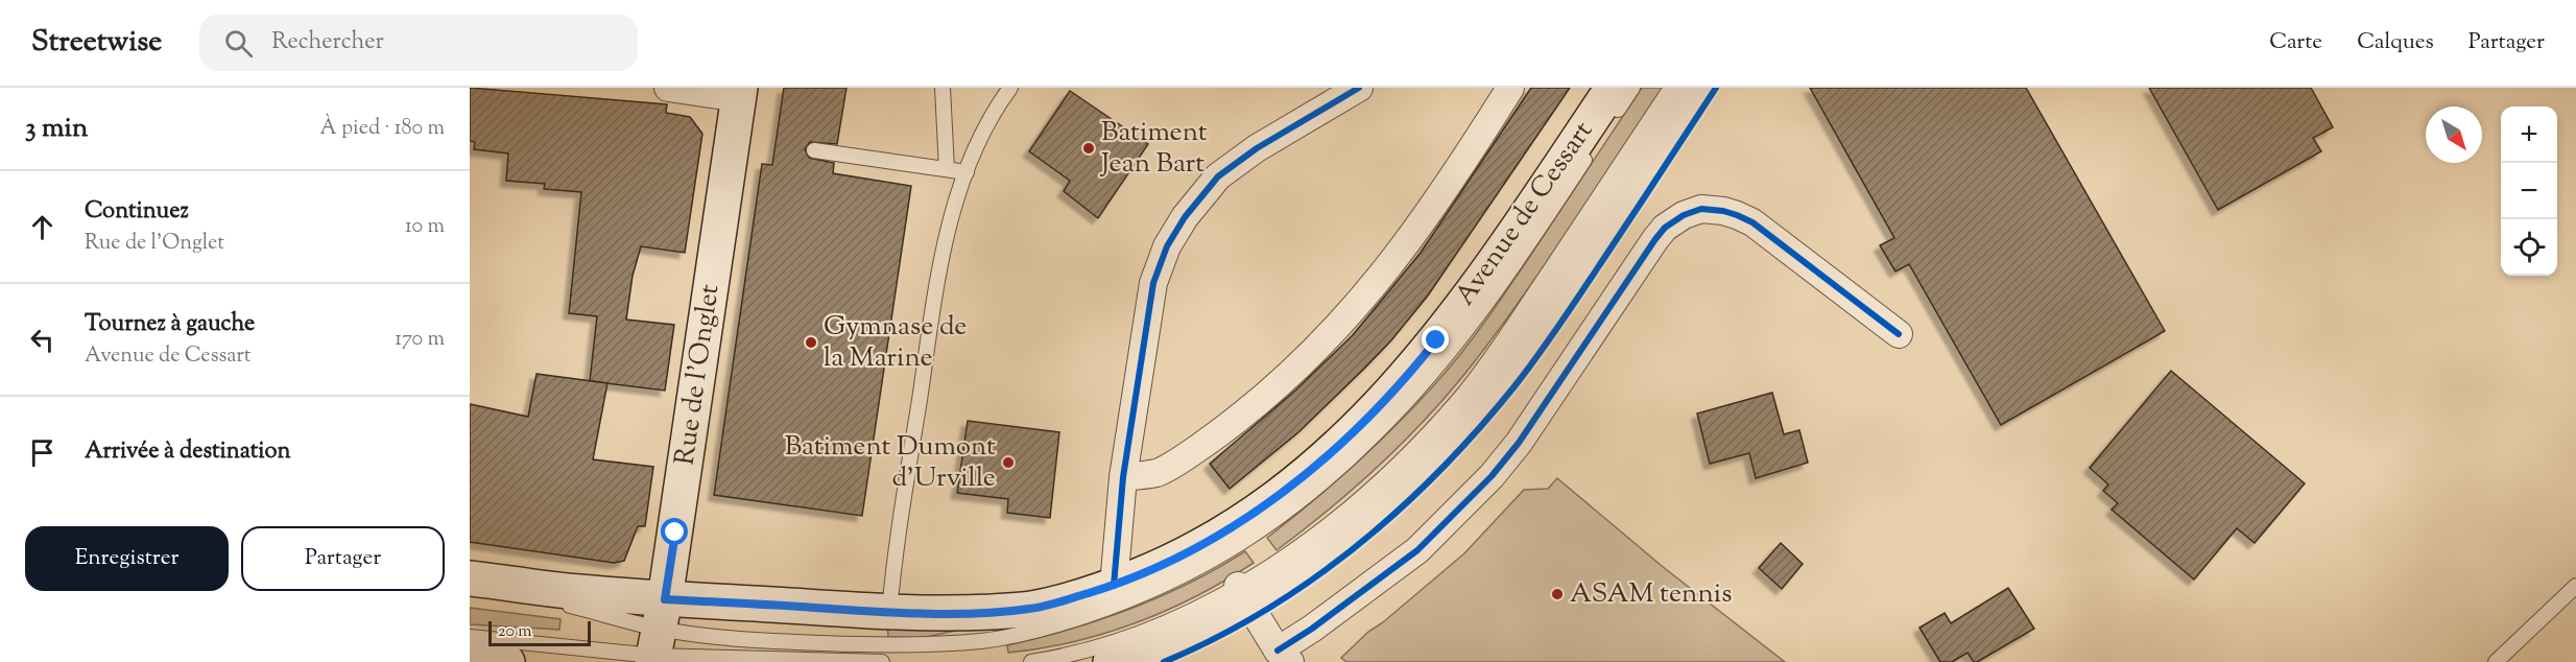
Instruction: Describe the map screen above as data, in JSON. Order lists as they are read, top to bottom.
{
  "streets": {
    "main road": ["Avenue de Cessart", "Rue de l'Onglet"]
  },
  "crossings": [
    ["Avenue de Cessart", "Rue de l'Onglet"]
  ],
  "places": [
    "Batiment Jean Bart",
    "Gymnase de la Marine",
    "Batiment Dumont d'Urville",
    "ASAM tennis"
  ],
  "scale_bar": "20 m",
  "north": "bottom right",
  "page": {
    "header": "Streetwise",
    "search": "Rechercher",
    "nav": ["Carte", "Calques", "Partager"],
    "heading": ["3 min", "À pied · 180 m"],
    "map_buttons": ["+", "−"],
    "list": [
      ["Continuez", "Rue de l'Onglet", "10 m"],
      ["Tournez à gauche", "Avenue de Cessart", "170 m"],
      "Arrivée à destination"
    ],
    "buttons": ["Enregistrer", "Partager"],
    "scale": "20 m"
  }
}
